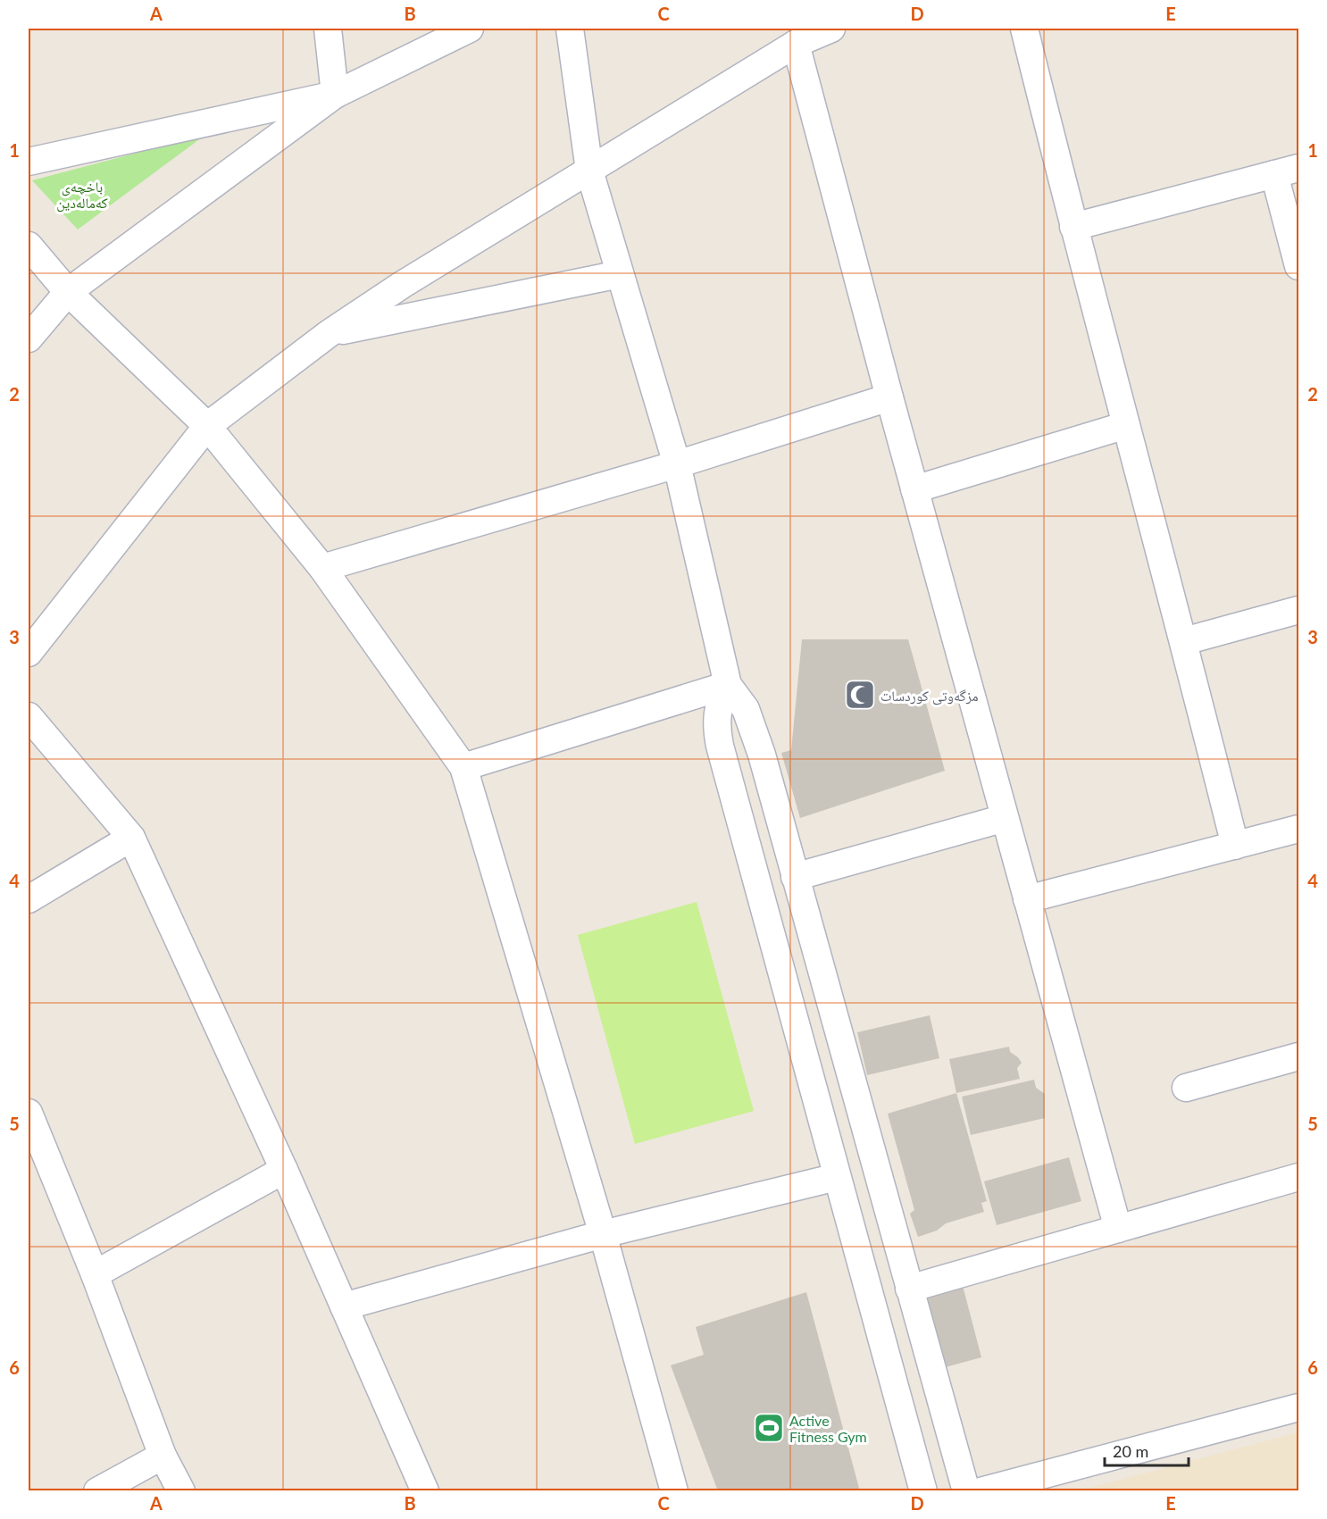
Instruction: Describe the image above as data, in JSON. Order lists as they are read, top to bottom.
{
  "parks": ["باخچەی کەمالەدین"],
  "places": {
    "mosque": ["مزگەوتی كوردسات"],
    "sports": ["Active Fitness Gym"]
  },
  "scale_bar": "20 m",
  "grid": {
    "columns": [
      "A",
      "B",
      "C",
      "D",
      "E"
    ],
    "rows": [
      "1",
      "2",
      "3",
      "4",
      "5",
      "6"
    ]
  }
}
